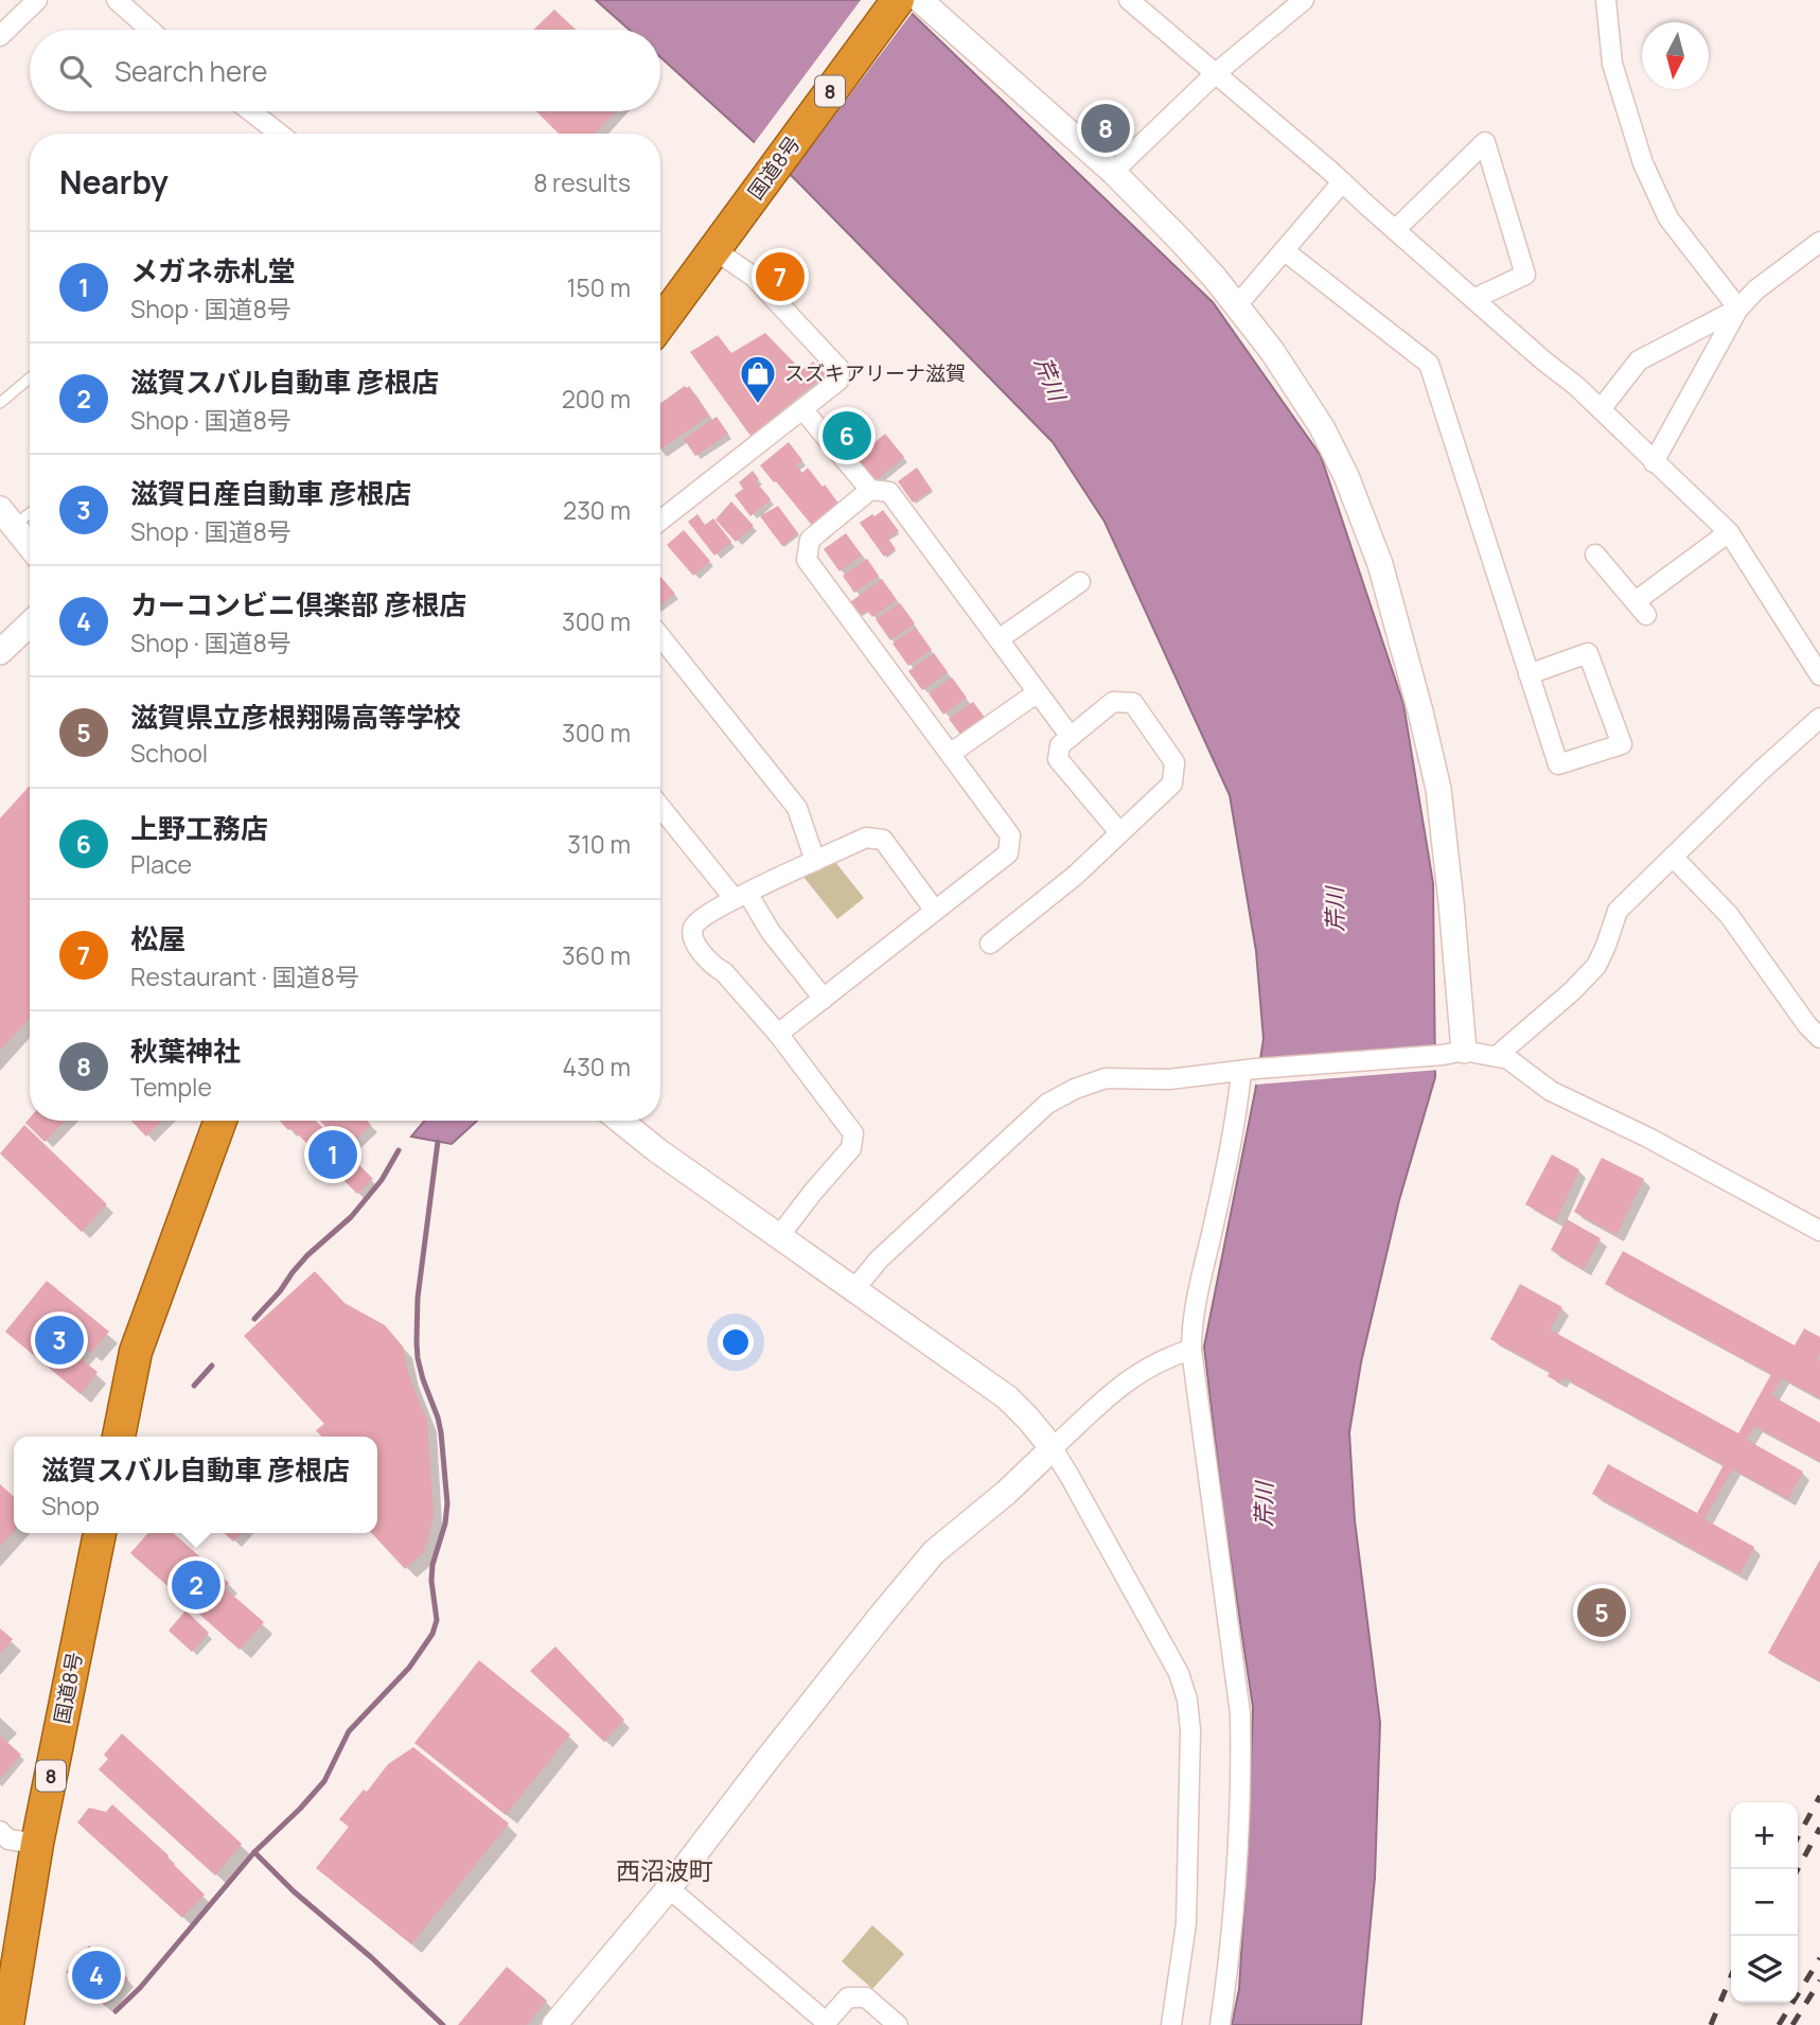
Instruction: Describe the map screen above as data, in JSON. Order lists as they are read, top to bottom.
{
  "streets": {
    "highway": ["8", "国道8号"]
  },
  "districts": ["西沼波町"],
  "water": ["芹川"],
  "places": {
    "shop": ["スズキアリーナ滋賀"]
  },
  "north": "bottom",
  "page": {
    "search": "Search here",
    "pins": [
      "8",
      "7",
      "6",
      "1",
      "3",
      "2",
      "5",
      "4"
    ],
    "heading": ["Nearby", "8 results"],
    "list": [
      {
        "mark": "1",
        "name": "メガネ赤札堂",
        "note": "Shop · 国道8号",
        "value": "150 m"
      },
      {
        "mark": "2",
        "name": "滋賀スバル自動車 彦根店",
        "note": "Shop · 国道8号",
        "value": "200 m"
      },
      {
        "mark": "3",
        "name": "滋賀日産自動車 彦根店",
        "note": "Shop · 国道8号",
        "value": "230 m"
      },
      {
        "mark": "4",
        "name": "カーコンビニ倶楽部 彦根店",
        "note": "Shop · 国道8号",
        "value": "300 m"
      },
      {
        "mark": "5",
        "name": "滋賀県立彦根翔陽高等学校",
        "note": "School",
        "value": "300 m"
      },
      {
        "mark": "6",
        "name": "上野工務店",
        "note": "Place",
        "value": "310 m"
      },
      {
        "mark": "7",
        "name": "松屋",
        "note": "Restaurant · 国道8号",
        "value": "360 m"
      },
      {
        "mark": "8",
        "name": "秋葉神社",
        "note": "Temple",
        "value": "430 m"
      }
    ],
    "popup": ["滋賀スバル自動車 彦根店", "Shop"],
    "map_buttons": ["+", "−"]
  }
}
